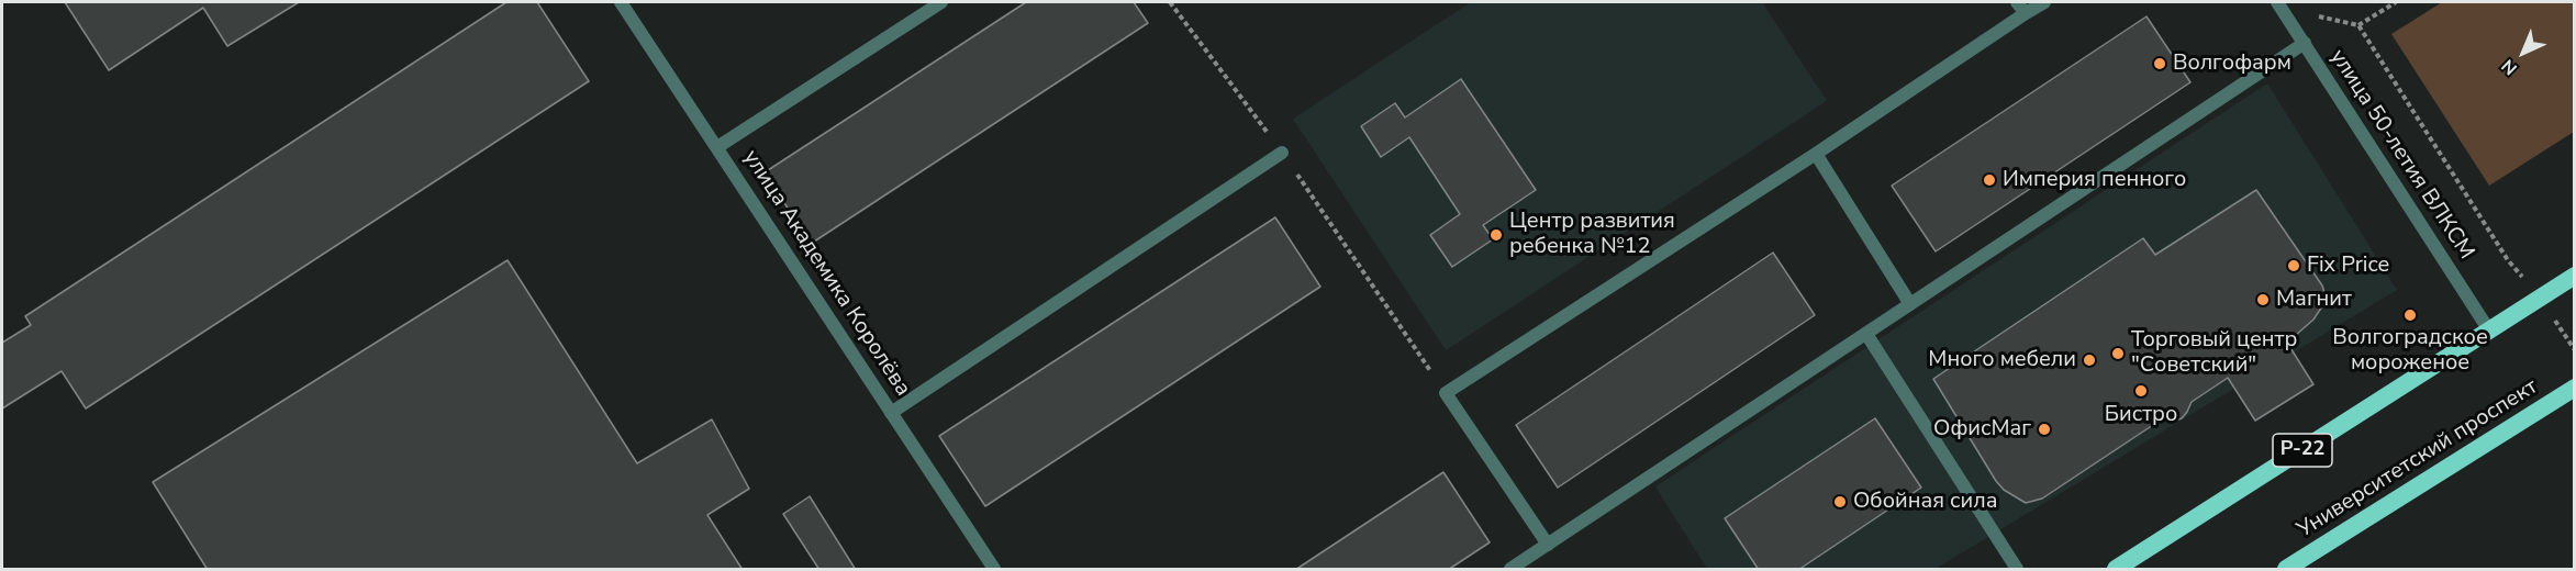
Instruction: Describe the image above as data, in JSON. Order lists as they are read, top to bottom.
{
  "streets": {
    "highway": ["Р-22", "Университетский проспект"],
    "street": ["улица 50-летия ВЛКСМ", "улица Академика Королёва"]
  },
  "crossings": [
    ["улица 50-летия ВЛКСМ", "Р-22"]
  ],
  "places": [
    "Волгофарм",
    "Империя пенного",
    "Центр развития ребенка №12",
    "Fix Price",
    "Магнит",
    "Волгоградское мороженое",
    "Торговый центр \"Советский\"",
    "Много мебели",
    "Бистро",
    "ОфисМаг",
    "Обойная сила"
  ],
  "north": "bottom left"
}
